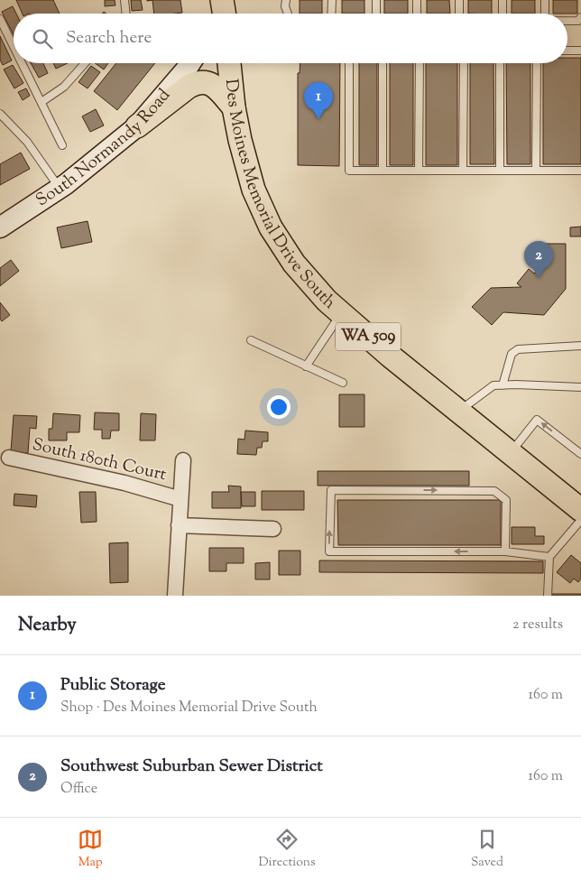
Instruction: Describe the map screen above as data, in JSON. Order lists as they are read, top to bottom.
{
  "streets": {
    "main road": ["Des Moines Memorial Drive South", "WA 509"],
    "street": ["South Normandy Road", "South 180th Court"]
  },
  "page": {
    "search": "Search here",
    "pins": ["1", "2"],
    "heading": ["Nearby", "2 results"],
    "list": [
      {
        "mark": "1",
        "name": "Public Storage",
        "note": "Shop · Des Moines Memorial Drive South",
        "value": "160 m"
      },
      {
        "mark": "2",
        "name": "Southwest Suburban Sewer District",
        "note": "Office",
        "value": "160 m"
      }
    ],
    "nav": ["Map", "Directions", "Saved"]
  }
}
